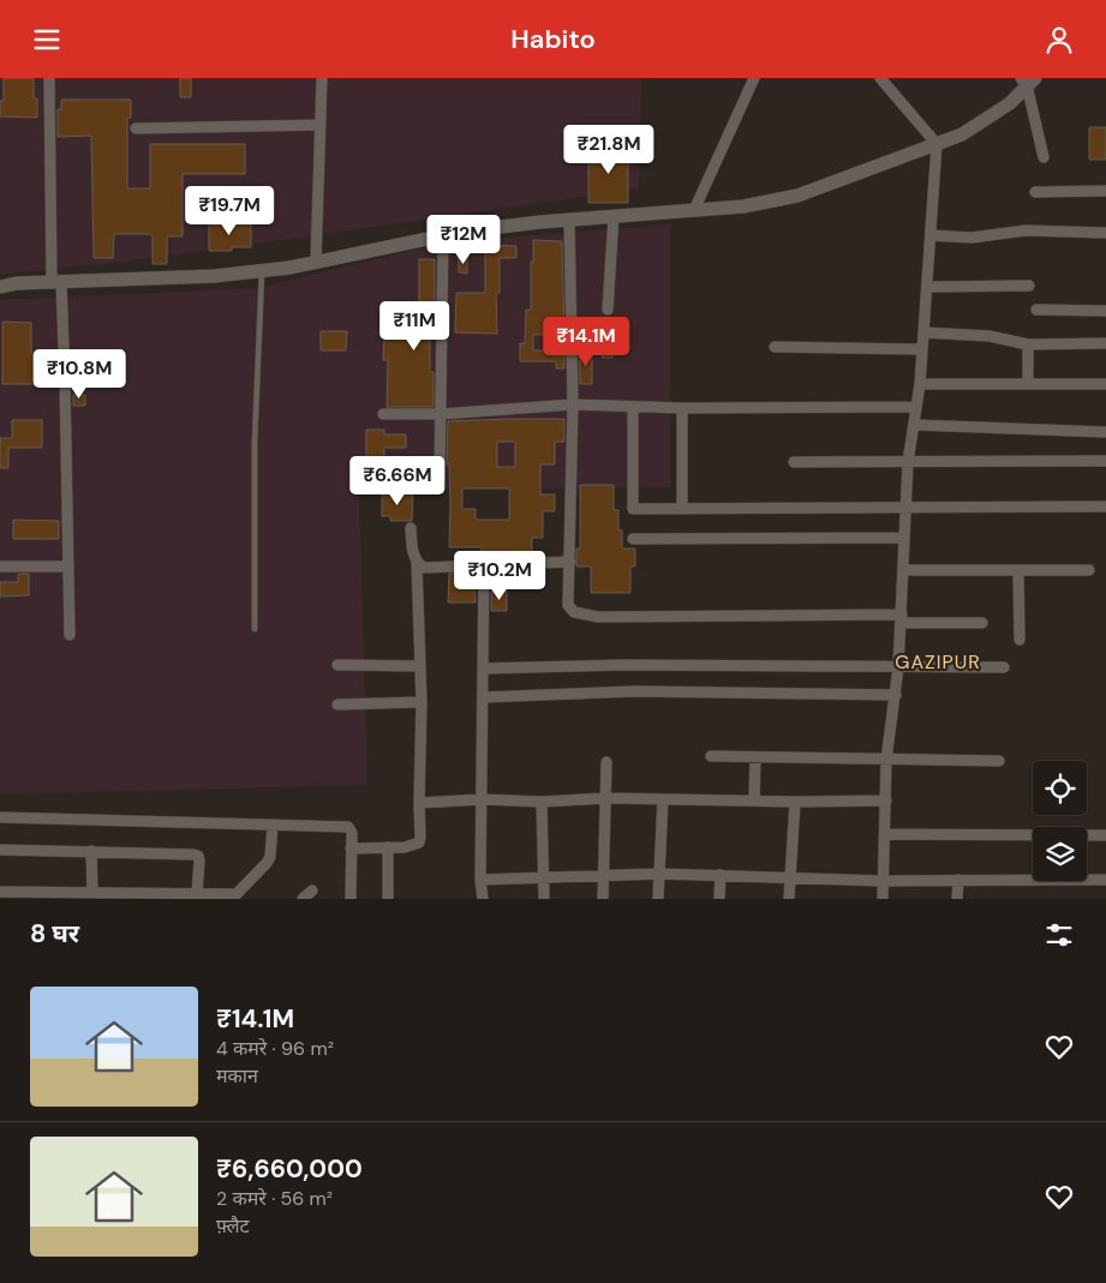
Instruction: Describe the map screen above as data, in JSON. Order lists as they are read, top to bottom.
{
  "districts": ["GAZIPUR"],
  "page": {
    "header": "Habito",
    "price": [
      "₹21.8M",
      "₹19.7M",
      "₹12M",
      "₹11M",
      "₹14.1M",
      "₹10.8M",
      "₹6.66M",
      "₹10.2M"
    ],
    "heading": "8 घर",
    "list": [
      {
        "name": "₹14.1M",
        "note": "4 कमरे · 96 m² · मकान"
      },
      {
        "name": "₹6,660,000",
        "note": "2 कमरे · 56 m² · फ़्लैट"
      }
    ]
  }
}
